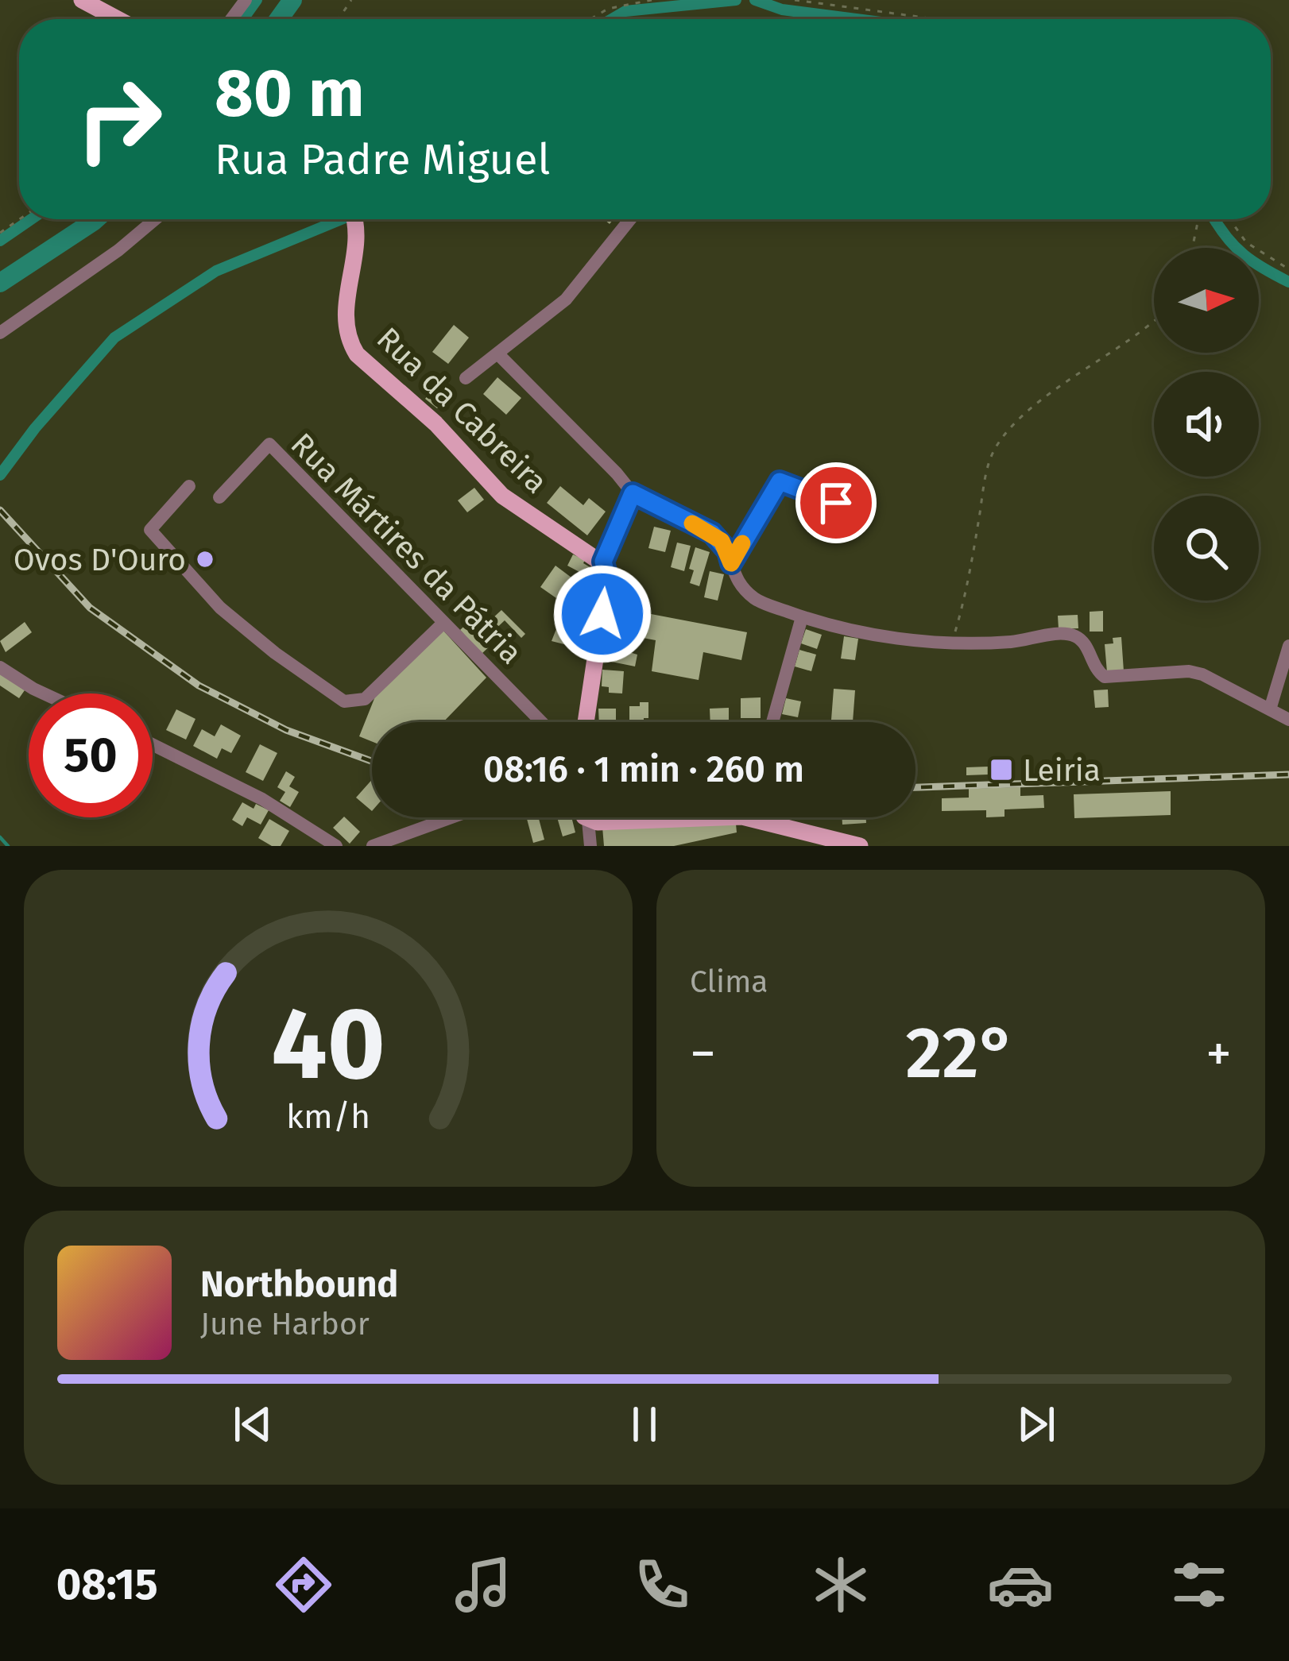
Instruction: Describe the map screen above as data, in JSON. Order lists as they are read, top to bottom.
{
  "streets": {
    "main road": ["Rua da Cabreira"],
    "street": ["Rua Mártires da Pátria"]
  },
  "places": {
    "other": ["Ovos D'Ouro"],
    "transit": ["Leiria"]
  },
  "north": "right",
  "page": {
    "turn": ["80 m", "Rua Padre Miguel"],
    "limit": "50",
    "trip": "08:16 · 1 min · 260 m",
    "tile": "Clima",
    "heat": ["−", "22°", "+"],
    "song": ["Northbound", "June Harbor"],
    "tabs": "08:15",
    "gauge": ["40", "km/h"]
  }
}
